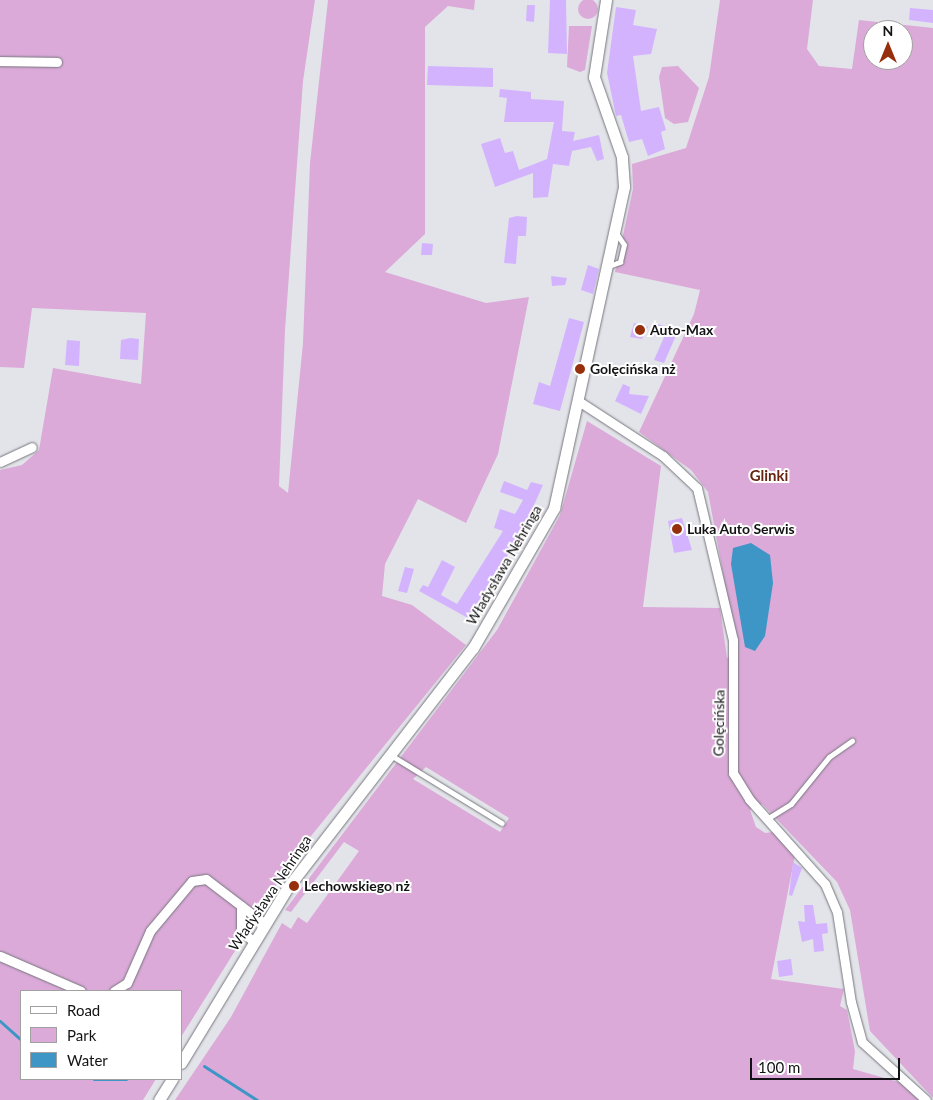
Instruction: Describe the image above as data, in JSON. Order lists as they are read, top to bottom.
{
  "streets": {
    "street": ["Władysława Nehringa", "Golęcińska"]
  },
  "crossings": [
    ["Władysława Nehringa", "Golęcińska"]
  ],
  "districts": ["Glinki"],
  "places": [
    "Auto-Max",
    "Golęcińska nż",
    "Luka Auto Serwis",
    "Lechowskiego nż"
  ],
  "legend": ["Road", "Park", "Water"],
  "scale_bar": "100 m",
  "north": "top"
}
